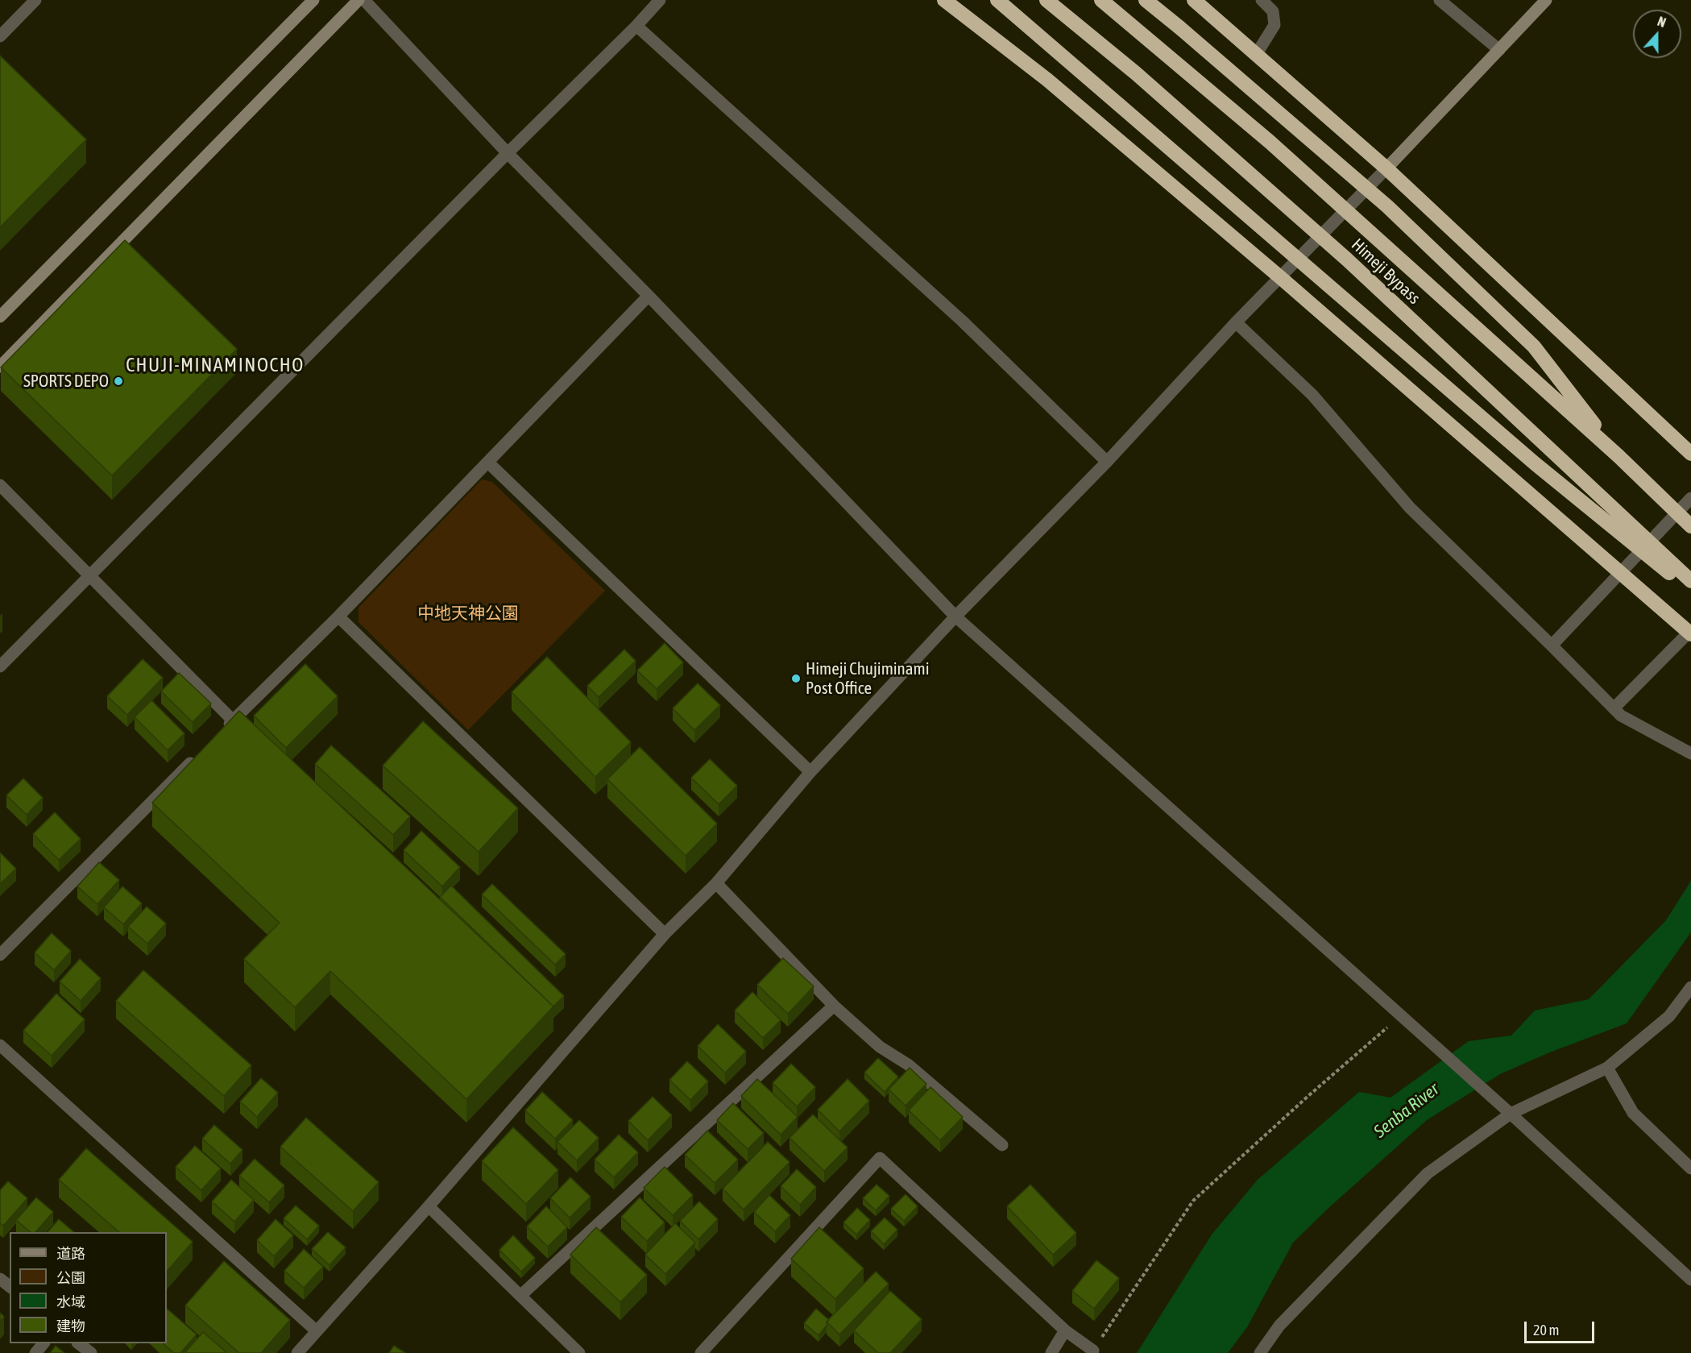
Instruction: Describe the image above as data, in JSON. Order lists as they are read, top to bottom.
{
  "streets": {
    "highway": ["Himeji Bypass"]
  },
  "districts": ["CHUJI-MINAMINOCHO"],
  "water": ["Senba River"],
  "parks": ["中地天神公園"],
  "places": ["SPORTS DEPO", "Himeji Chujiminami Post Office"],
  "legend": [
    "道路",
    "公園",
    "水域",
    "建物"
  ],
  "scale_bar": "20 m",
  "north": "top"
}
